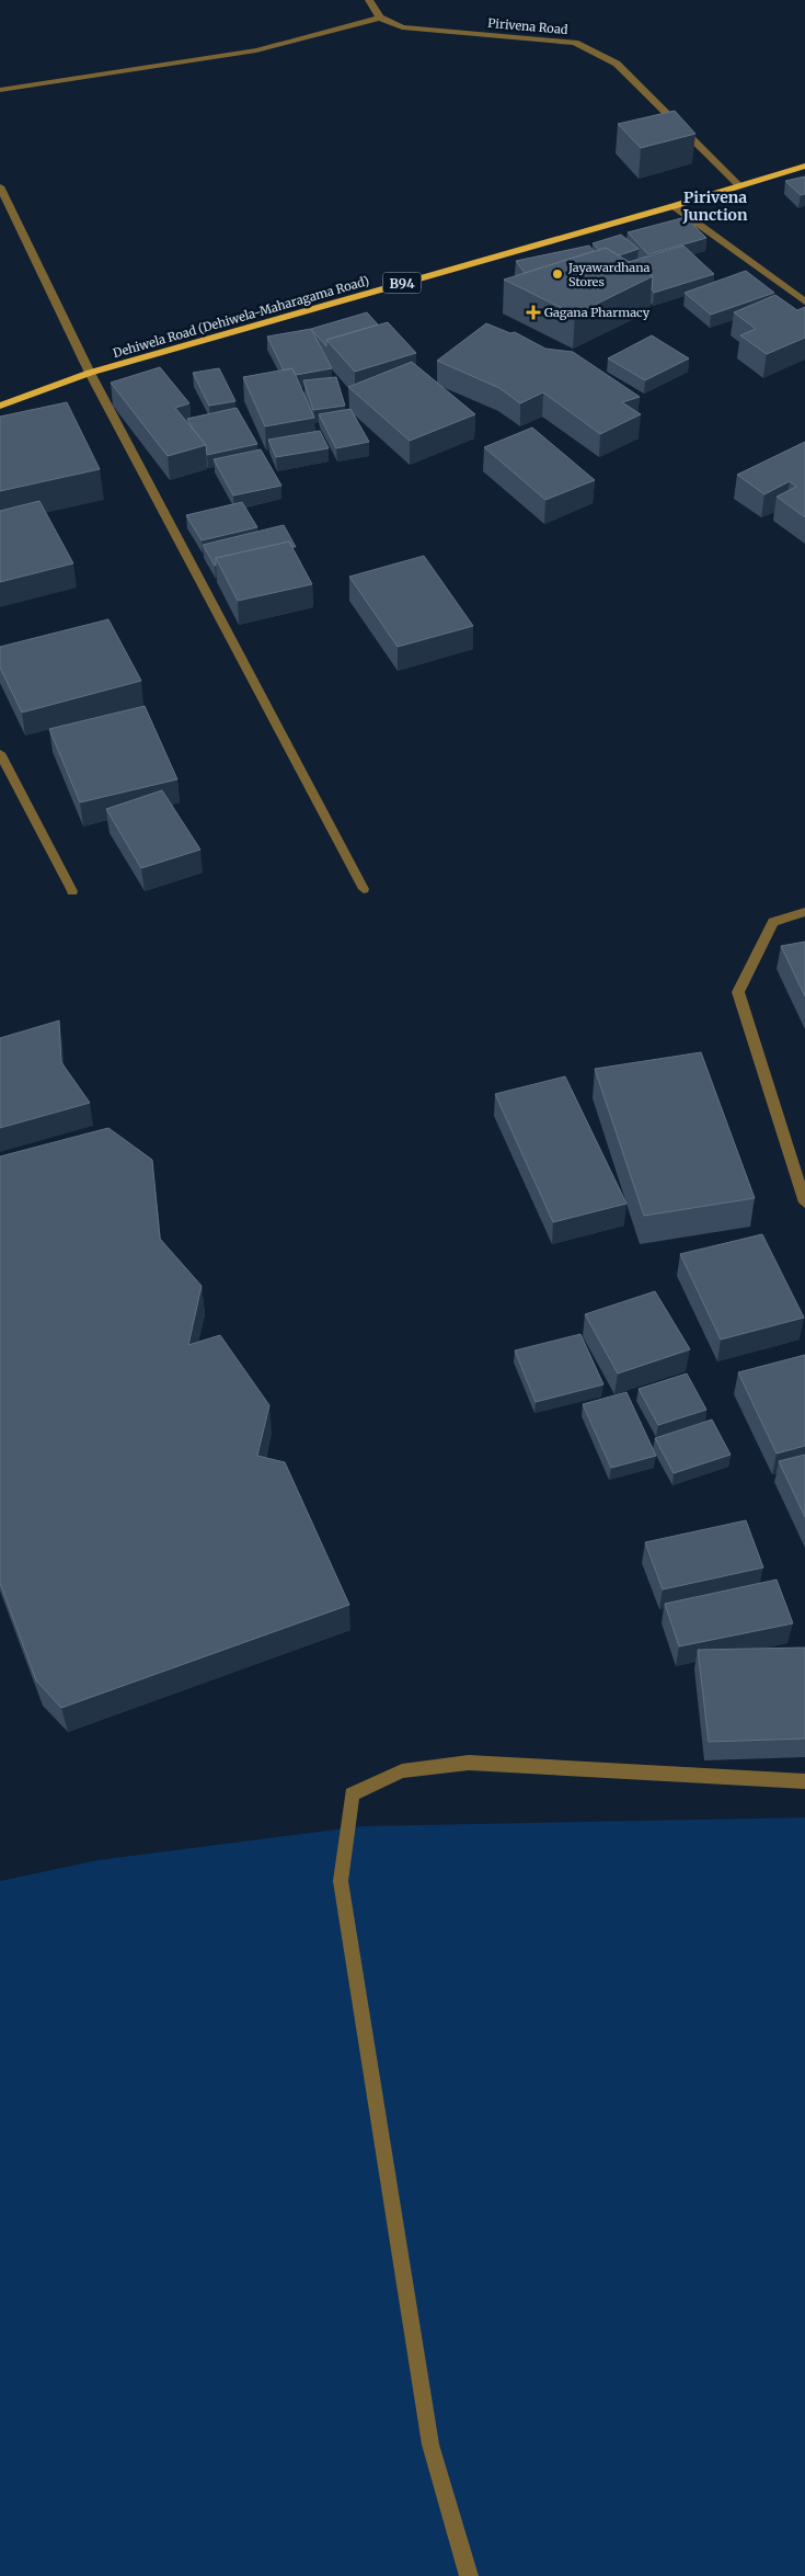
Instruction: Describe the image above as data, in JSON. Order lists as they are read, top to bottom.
{
  "streets": {
    "main road": ["B94", "Dehiwela Road (Dehiwela-Maharagama Road)"],
    "street": ["Pirivena Road"]
  },
  "crossings": [
    ["Pirivena Road", "Dehiwela Road (Dehiwela-Maharagama Road)"]
  ],
  "districts": ["Pirivena Junction"],
  "places": {
    "other": ["Jayawardhana Stores"],
    "health": ["Gagana Pharmacy"]
  }
}
